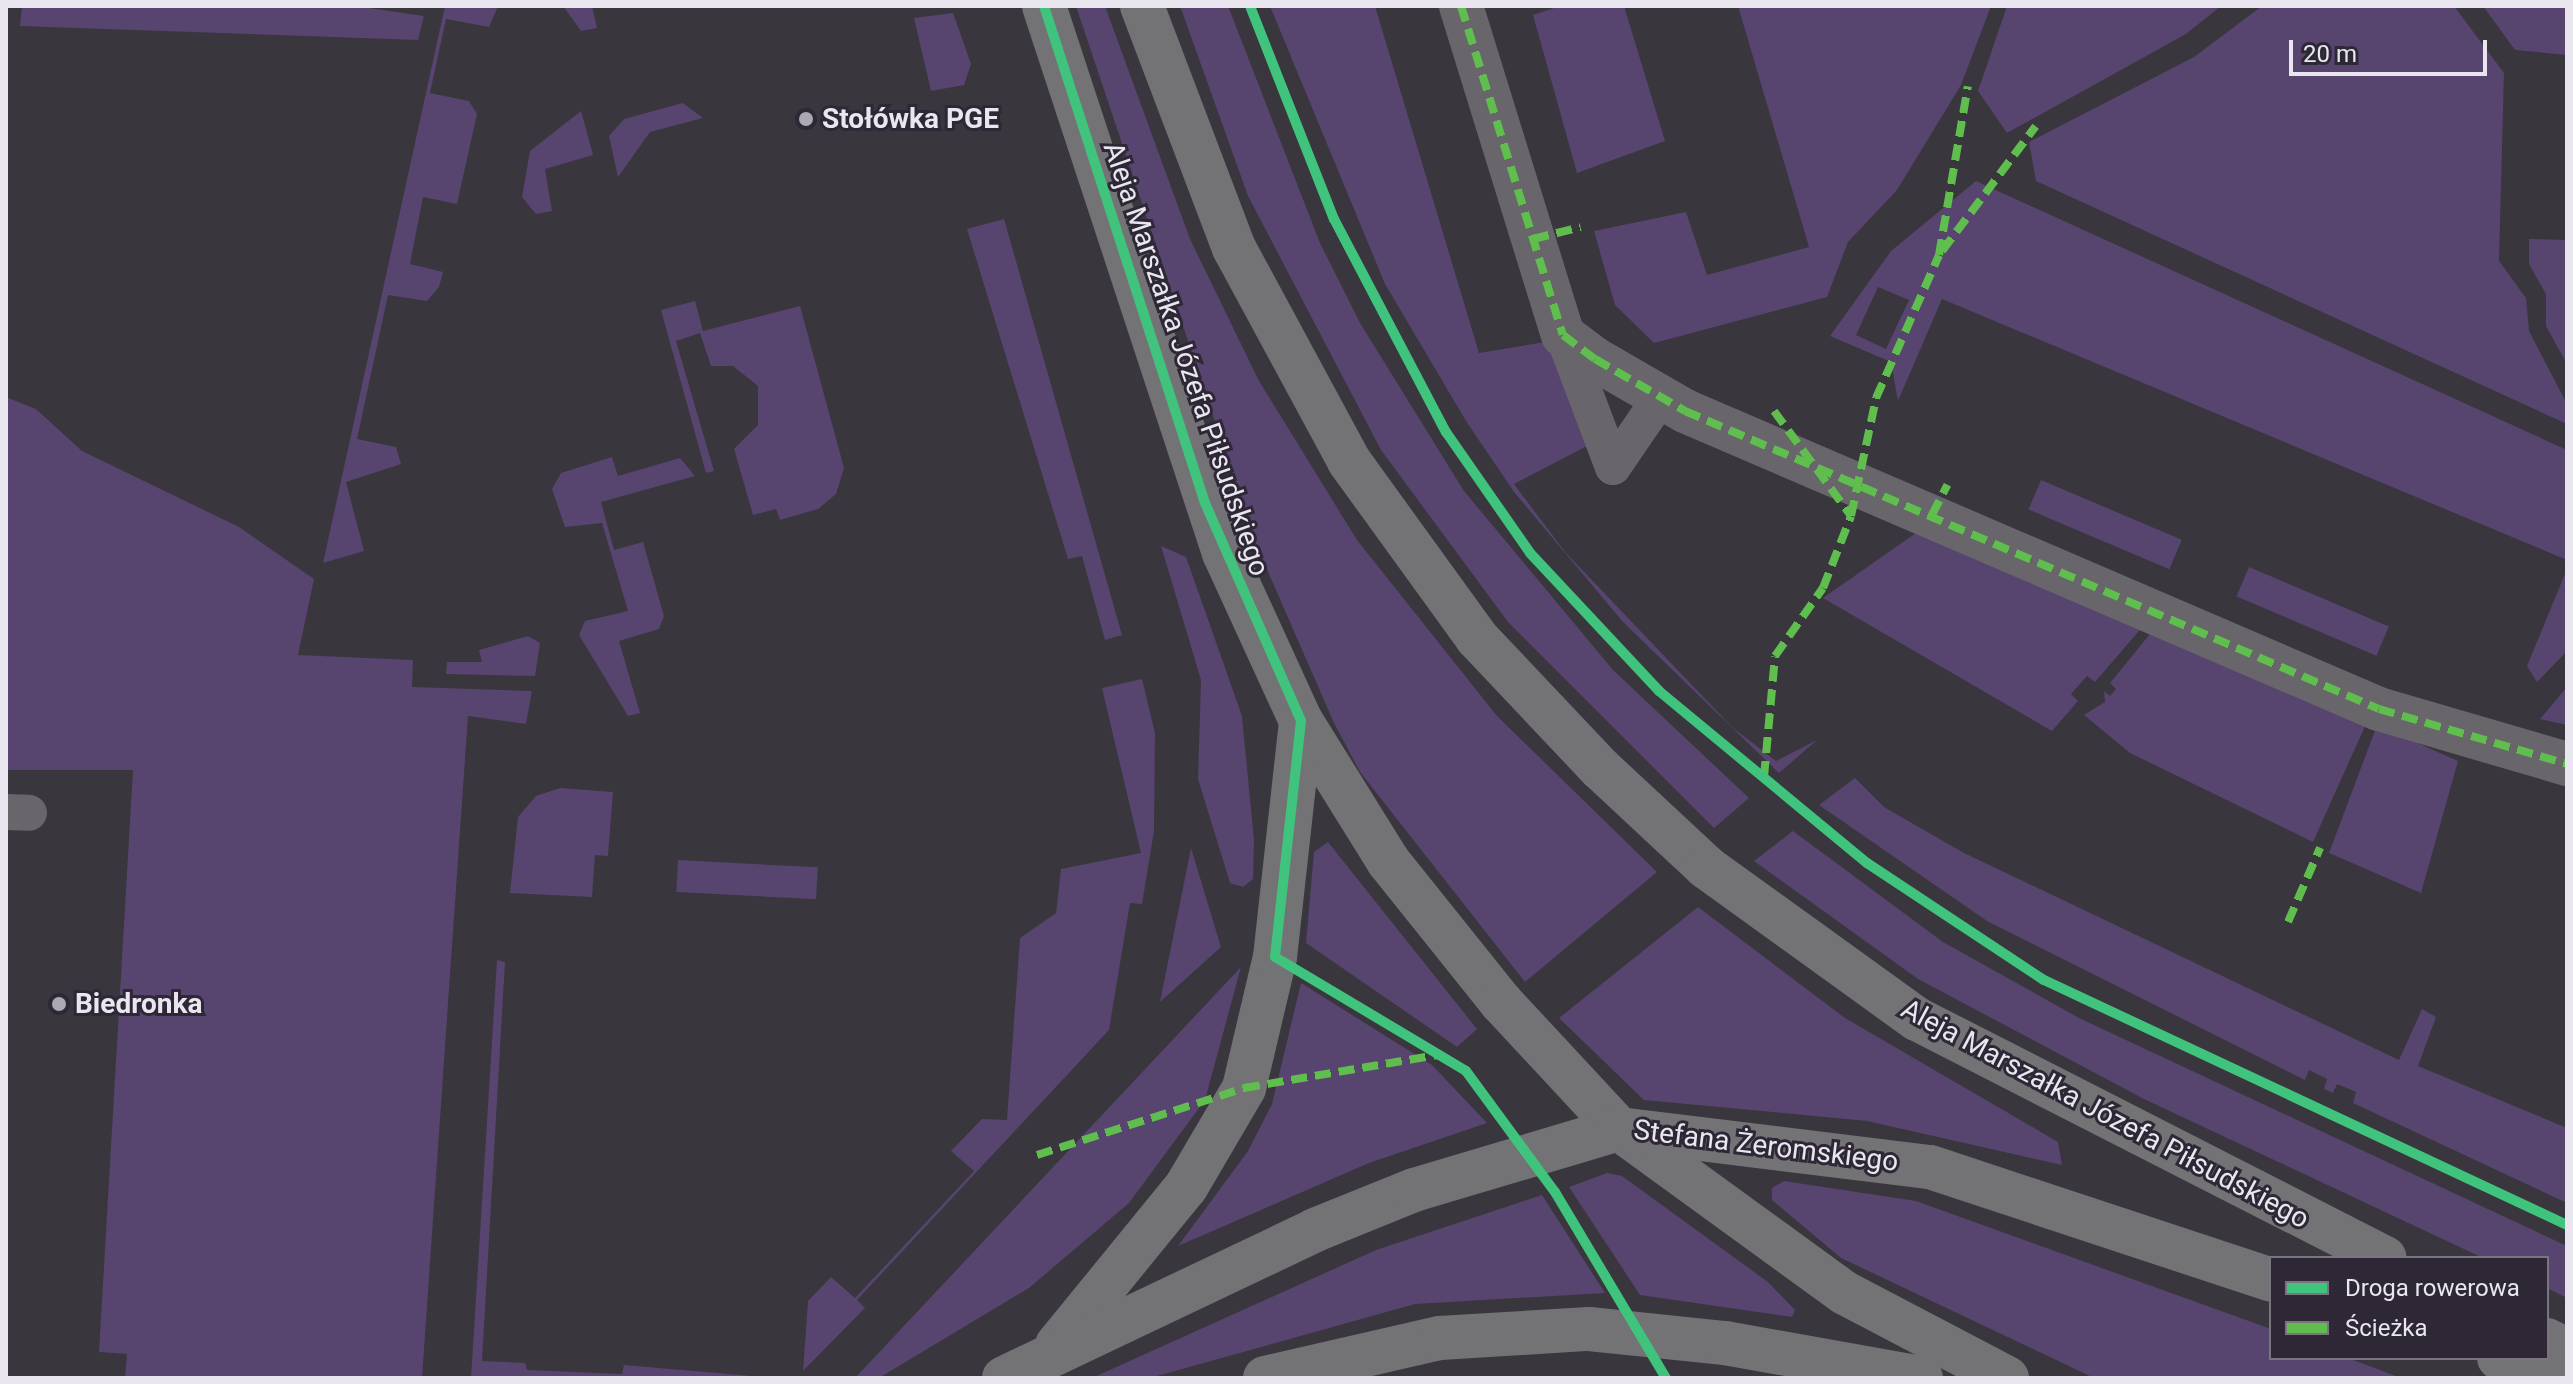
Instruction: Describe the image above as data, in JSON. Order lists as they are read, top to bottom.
{
  "streets": {
    "street": ["Aleja Marszałka Józefa Piłsudskiego", "Stefana Żeromskiego"]
  },
  "crossings": [
    ["Aleja Marszałka Józefa Piłsudskiego", "Stefana Żeromskiego"]
  ],
  "places": ["Stołówka PGE", "Biedronka"],
  "legend": ["Droga rowerowa", "Ścieżka"],
  "scale_bar": "20 m"
}
